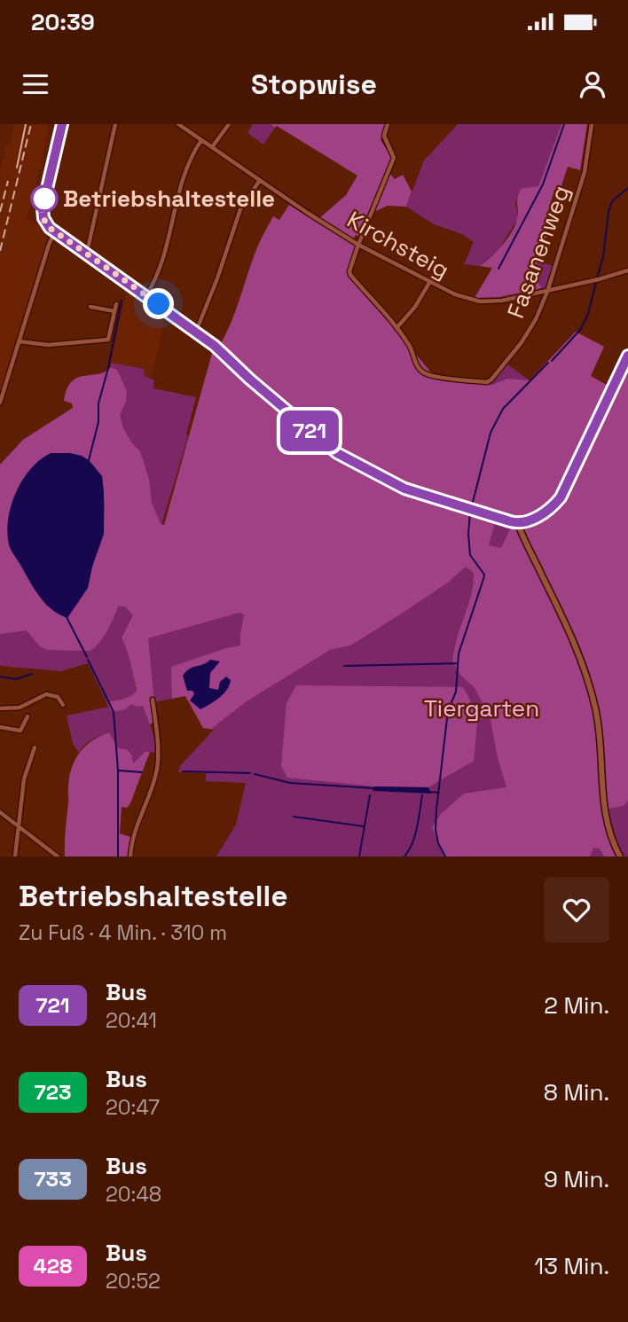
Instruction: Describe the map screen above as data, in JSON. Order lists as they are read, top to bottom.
{
  "streets": {
    "street": ["Kirchsteig", "Fasanenweg"]
  },
  "crossings": [
    ["Kirchsteig", "Fasanenweg"]
  ],
  "parks": ["Tiergarten"],
  "places": ["Betriebshaltestelle"],
  "lines": ["bus line 721"],
  "page": {
    "status": "20:39",
    "header": "Stopwise",
    "on_map": "721",
    "heading": ["Betriebshaltestelle", "Zu Fuß · 4 Min. · 310 m"],
    "list": [
      {
        "mark": "721",
        "name": "Bus",
        "note": "20:41",
        "value": "2 Min."
      },
      {
        "mark": "723",
        "name": "Bus",
        "note": "20:47",
        "value": "8 Min."
      },
      {
        "mark": "733",
        "name": "Bus",
        "note": "20:48",
        "value": "9 Min."
      },
      {
        "mark": "428",
        "name": "Bus",
        "note": "20:52",
        "value": "13 Min."
      }
    ]
  }
}
